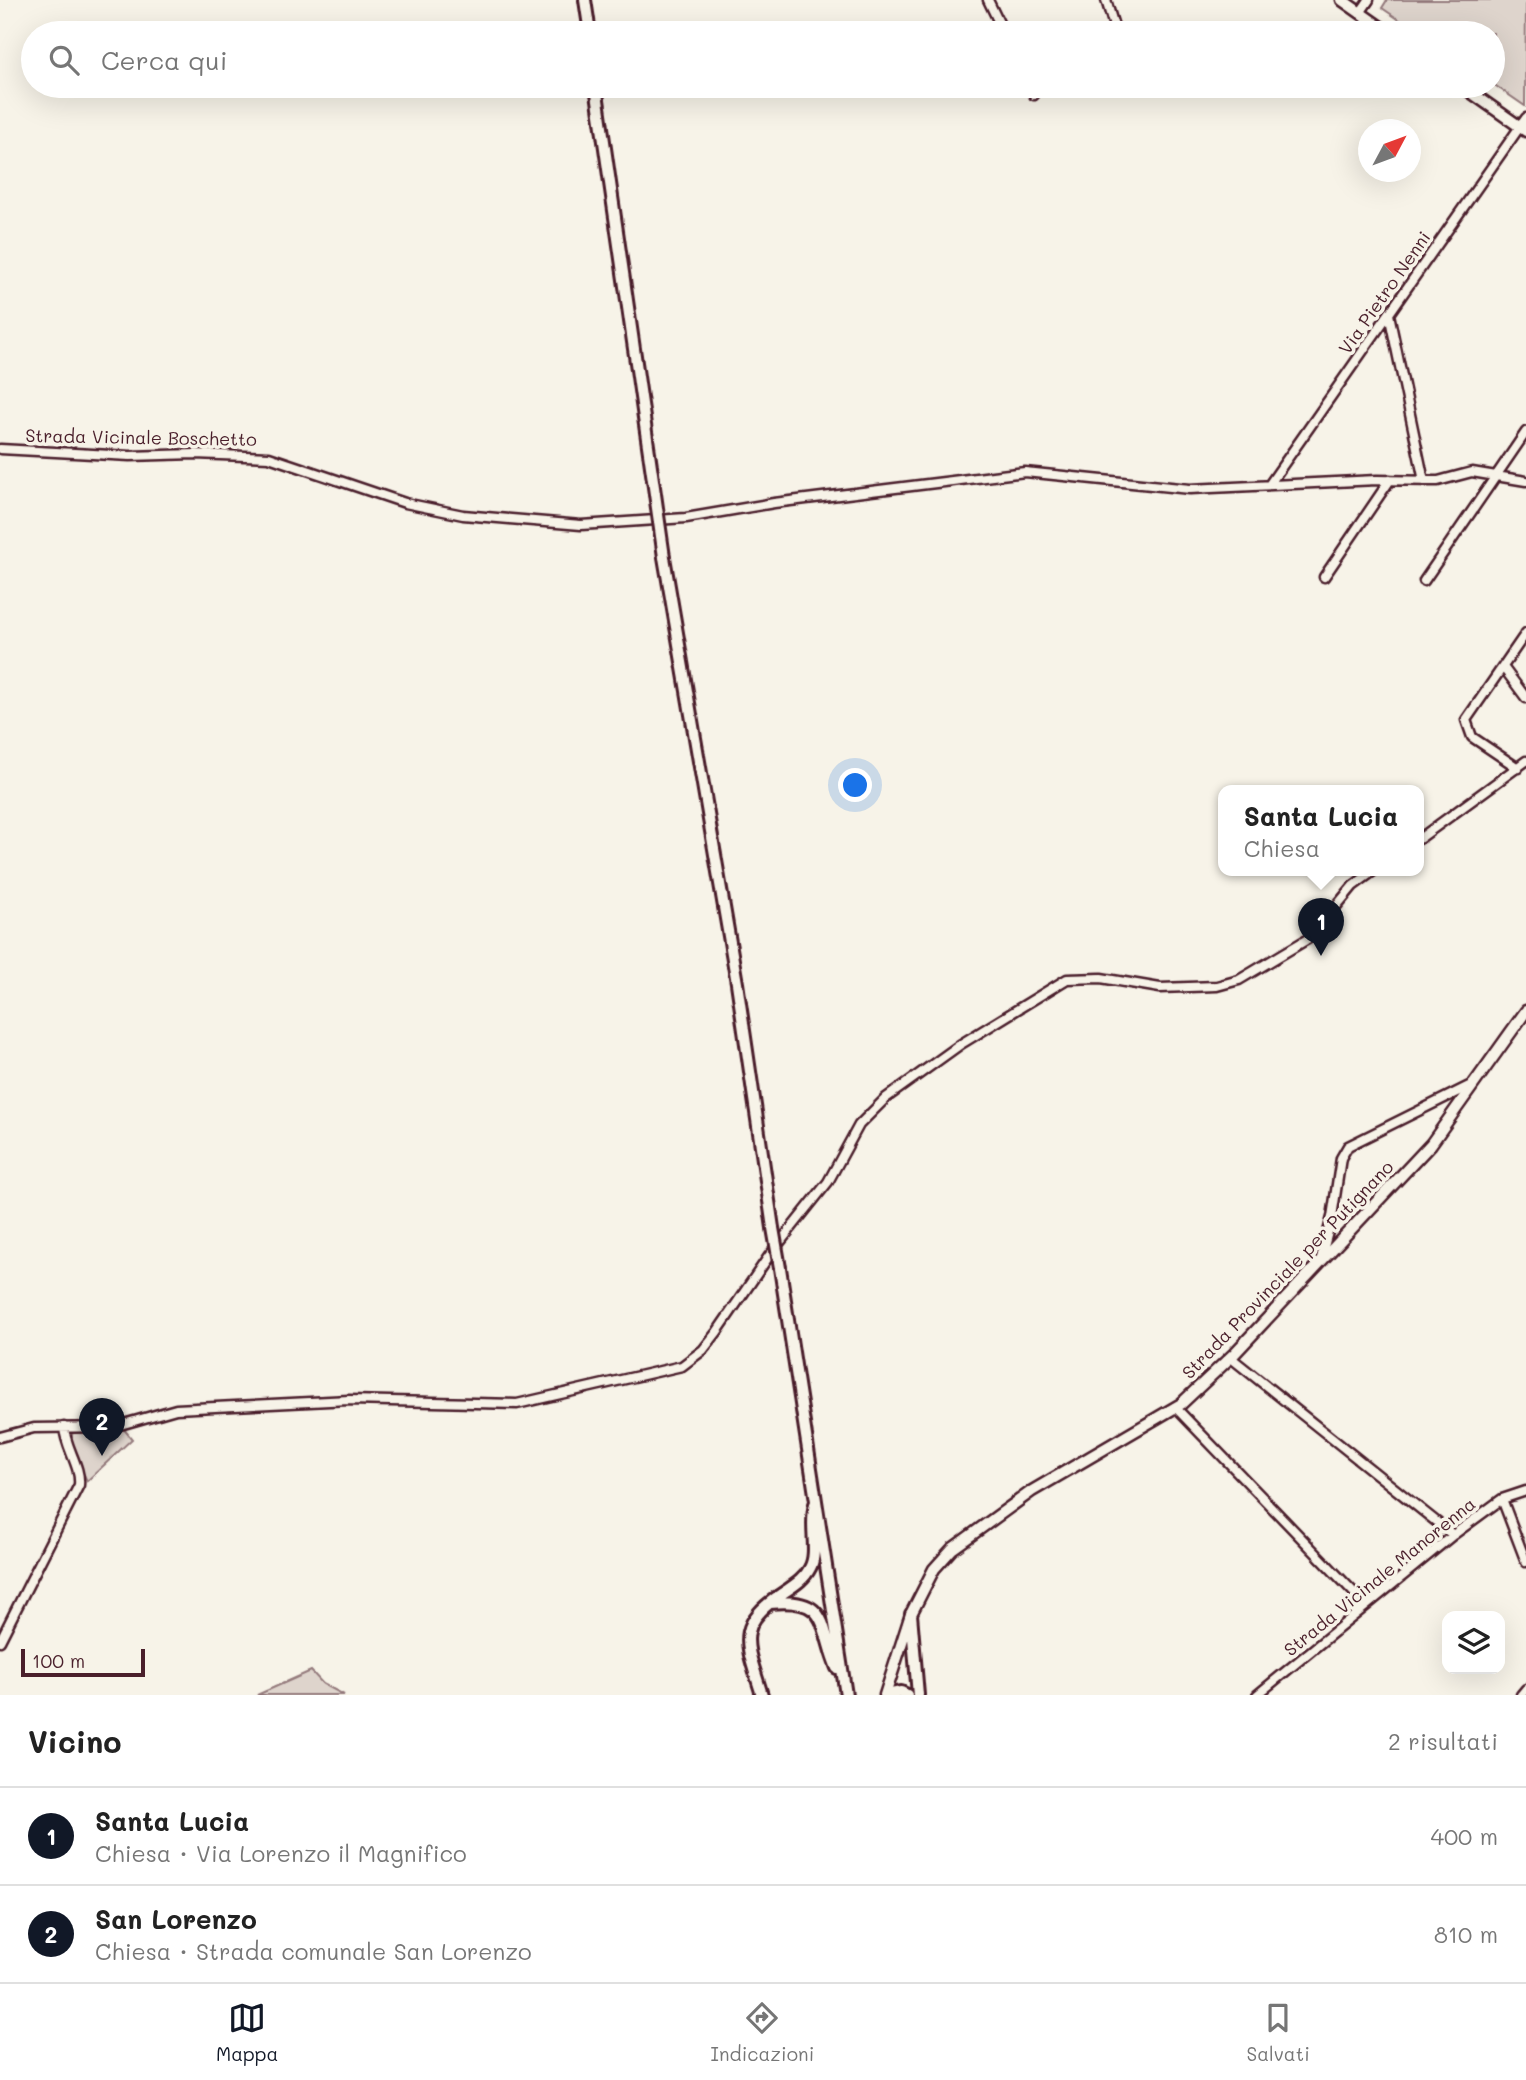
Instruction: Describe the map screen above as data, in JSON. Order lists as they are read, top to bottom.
{
  "streets": {
    "street": [
      "Via Pietro Nenni",
      "Strada Vicinale Boschetto",
      "Strada Provinciale per Putignano",
      "Strada Vicinale Manorenna"
    ]
  },
  "crossings": [
    ["Via Pietro Nenni", "Strada Vicinale Boschetto"]
  ],
  "scale_bar": "100 m",
  "north": "top right",
  "page": {
    "search": "Cerca qui",
    "popup": ["Santa Lucia", "Chiesa"],
    "pins": ["1", "2"],
    "scale": "100 m",
    "heading": ["Vicino", "2 risultati"],
    "list": [
      {
        "mark": "1",
        "name": "Santa Lucia",
        "note": "Chiesa · Via Lorenzo il Magnifico",
        "value": "400 m"
      },
      {
        "mark": "2",
        "name": "San Lorenzo",
        "note": "Chiesa · Strada comunale San Lorenzo",
        "value": "810 m"
      }
    ],
    "nav": ["Mappa", "Indicazioni", "Salvati"]
  }
}
